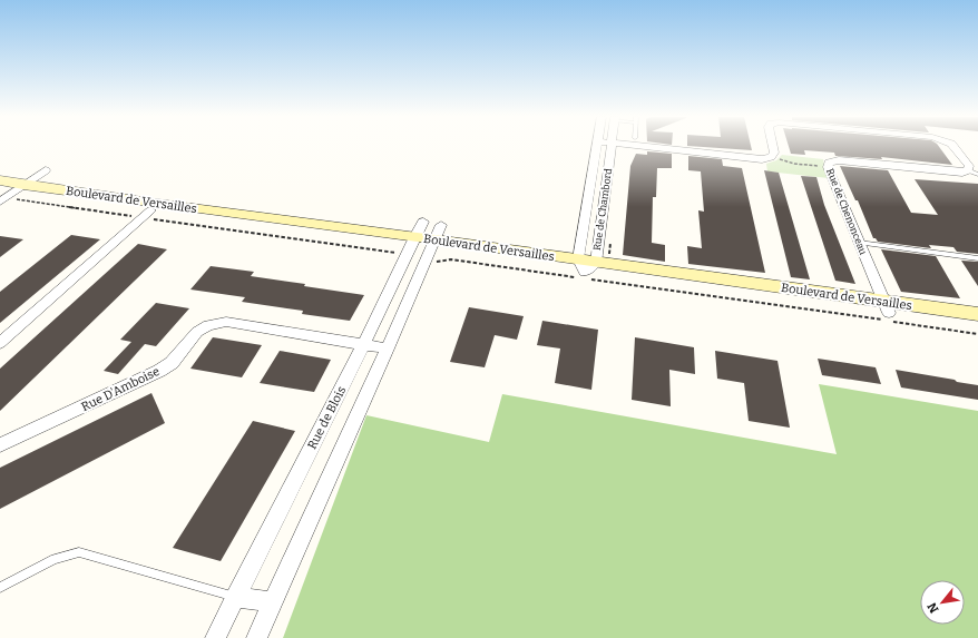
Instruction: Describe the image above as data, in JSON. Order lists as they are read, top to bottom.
{
  "streets": {
    "street": [
      "Boulevard de Versailles",
      "Rue de Chambord",
      "Rue de Chenonceau",
      "Rue D'Amboise",
      "Rue de Blois"
    ]
  },
  "crossings": [
    ["Boulevard de Versailles", "Rue de Chambord"],
    ["Boulevard de Versailles", "Rue de Chenonceau"],
    ["Boulevard de Versailles", "Rue de Blois"],
    ["Rue D'Amboise", "Rue de Blois"]
  ],
  "north": "bottom left"
}
